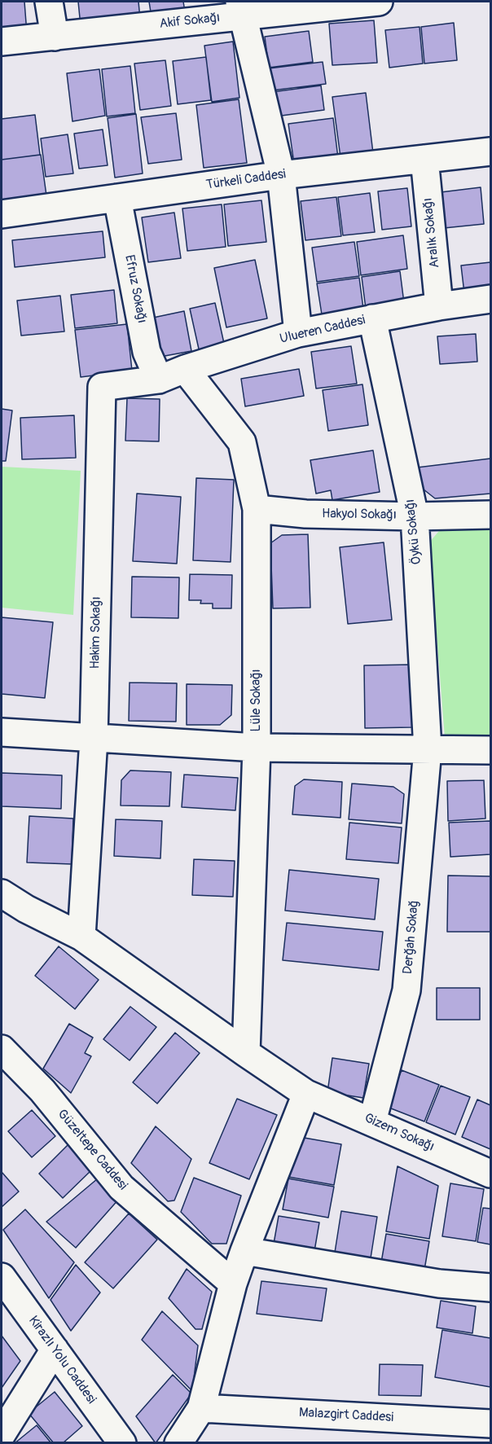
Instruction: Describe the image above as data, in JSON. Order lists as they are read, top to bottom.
{
  "streets": {
    "street": [
      "Akif Sokağı",
      "Türkeli Caddesi",
      "Aralık Sokağı",
      "Efruz Sokağı",
      "Ulueren Caddesi",
      "Hakyol Sokağı",
      "Öykü Sokağı",
      "Hakim Sokağı",
      "Lüle Sokağı",
      "Derğah Sokağ",
      "Gizem Sokağı",
      "Güzeltepe Caddesi",
      "Kirazlı Yolu Caddesi",
      "Malazgirt Caddesi"
    ]
  },
  "crossings": [
    ["Türkeli Caddesi", "Aralık Sokağı"],
    ["Türkeli Caddesi", "Efruz Sokağı"],
    ["Aralık Sokağı", "Ulueren Caddesi"],
    ["Efruz Sokağı", "Ulueren Caddesi"],
    ["Efruz Sokağı", "Hakim Sokağı"],
    ["Ulueren Caddesi", "Öykü Sokağı"],
    ["Ulueren Caddesi", "Hakim Sokağı"],
    ["Ulueren Caddesi", "Lüle Sokağı"],
    ["Hakyol Sokağı", "Öykü Sokağı"],
    ["Hakyol Sokağı", "Lüle Sokağı"],
    ["Öykü Sokağı", "Derğah Sokağ"],
    ["Hakim Sokağı", "Gizem Sokağı"],
    ["Lüle Sokağı", "Gizem Sokağı"],
    ["Derğah Sokağ", "Gizem Sokağı"]
  ]
}
